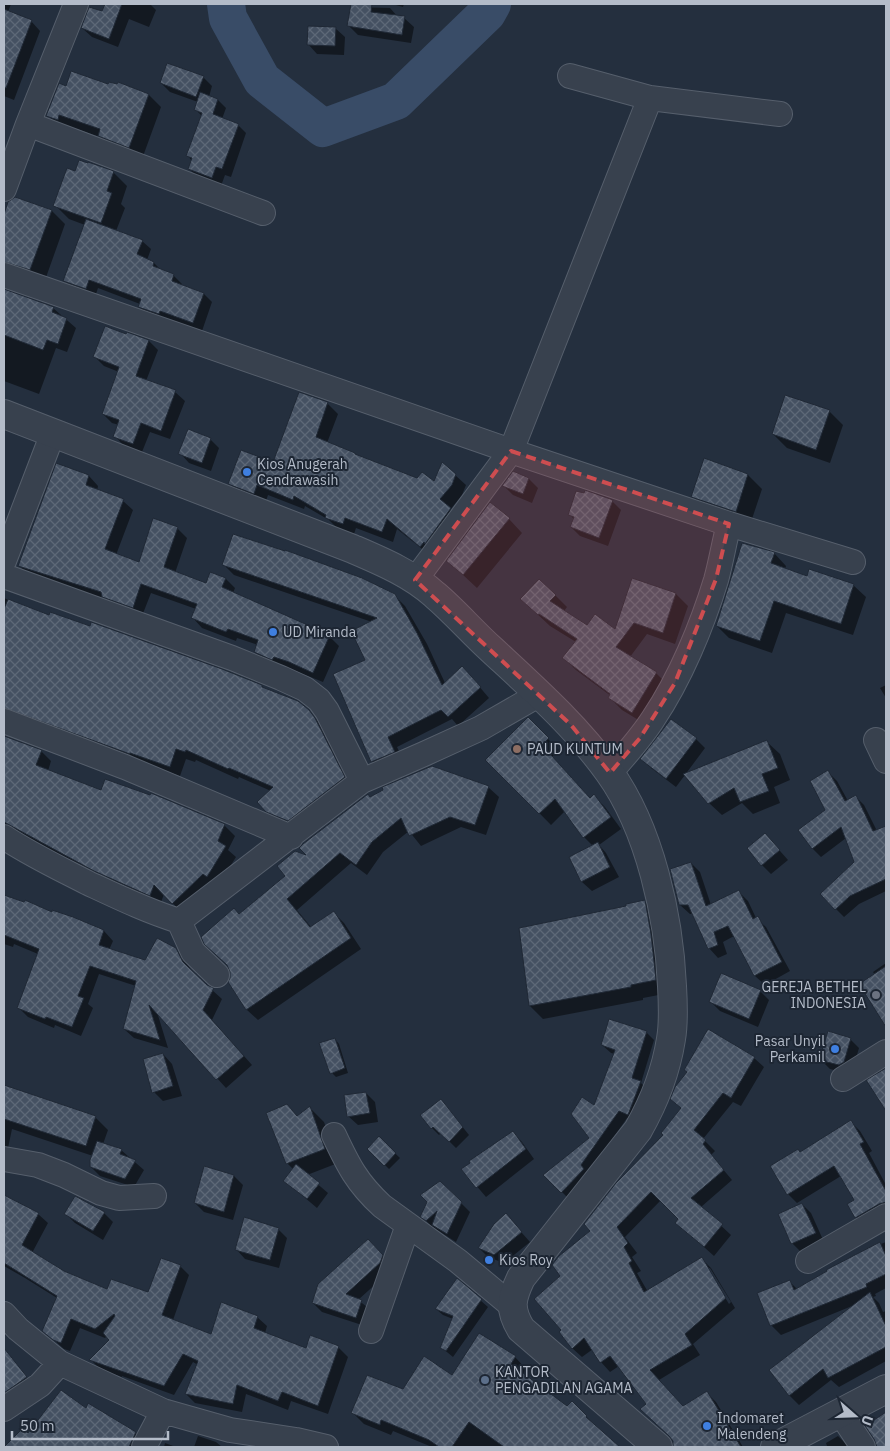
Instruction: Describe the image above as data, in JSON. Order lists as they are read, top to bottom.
{
  "places": [
    "Kios Anugerah Cendrawasih",
    "UD Miranda",
    "PAUD KUNTUM",
    "GEREJA BETHEL INDONESIA",
    "Pasar Unyil Perkamil",
    "Kios Roy",
    "KANTOR PENGADILAN AGAMA",
    "Indomaret Malendeng"
  ],
  "scale_bar": "50 m",
  "north": "right"
}
